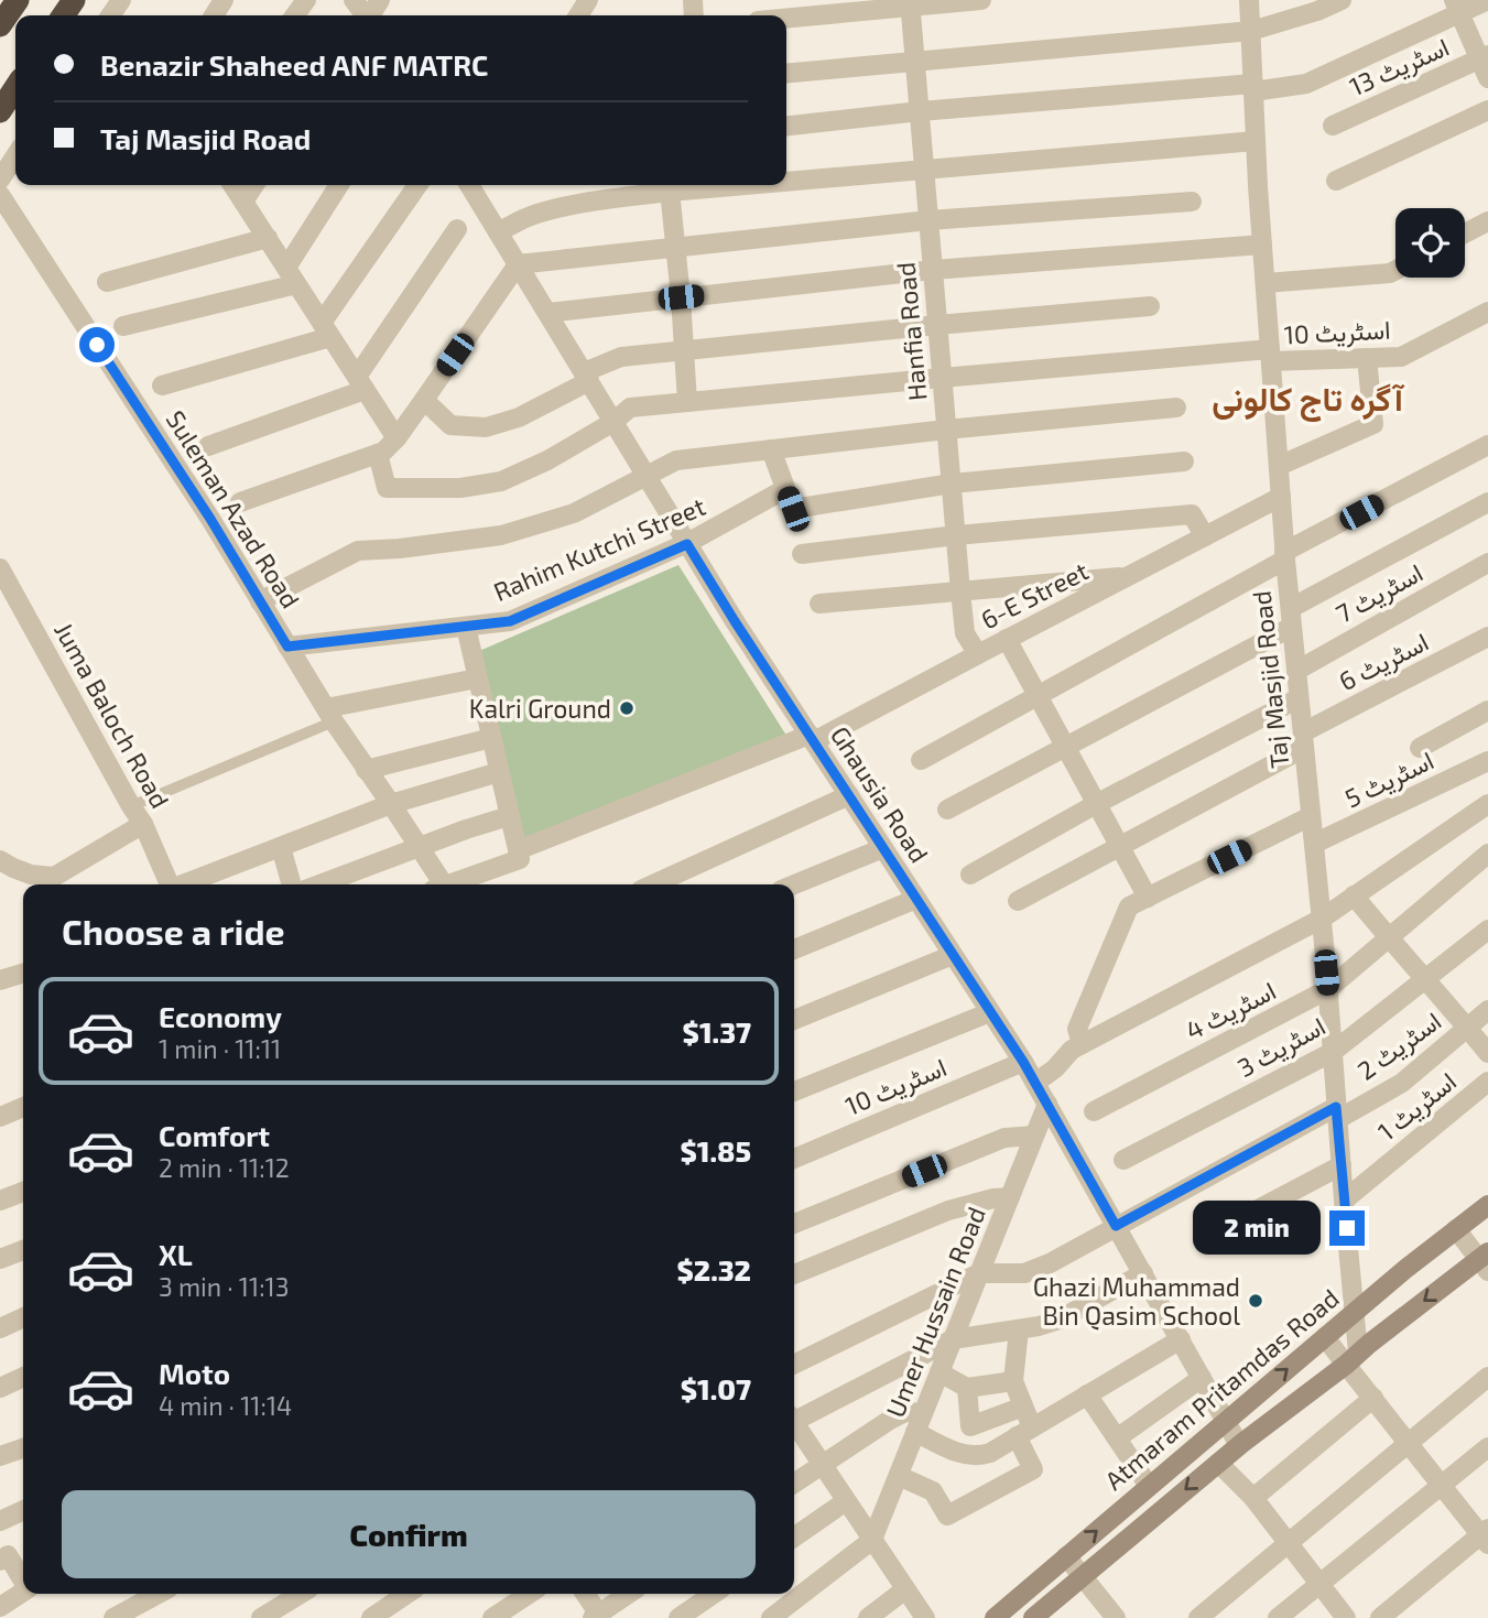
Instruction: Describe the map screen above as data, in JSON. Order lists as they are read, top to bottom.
{
  "streets": {
    "main road": ["Atmaram Pritamdas Road"],
    "street": [
      "اسٹریٹ 13",
      "Hanfia Road",
      "اسٹریٹ 10",
      "Suleman Azad Road",
      "Rahim Kutchi Street",
      "اسٹریٹ 7",
      "6-E Street",
      "اسٹریٹ 6",
      "Taj Masjid Road",
      "Juma Baloch Road",
      "اسٹریٹ 5",
      "Ghausia Road",
      "اسٹریٹ 4",
      "اسٹریٹ 2",
      "اسٹریٹ 3",
      "اسٹریٹ 1",
      "Umer Hussain Road"
    ]
  },
  "crossings": [
    ["Hanfia Road", "اسٹریٹ 10"],
    ["Hanfia Road", "6-E Street"],
    ["اسٹریٹ 10", "Taj Masjid Road"],
    ["اسٹریٹ 10", "Ghausia Road"],
    ["Suleman Azad Road", "Rahim Kutchi Street"],
    ["Rahim Kutchi Street", "Ghausia Road"],
    ["اسٹریٹ 7", "Taj Masjid Road"],
    ["6-E Street", "Taj Masjid Road"],
    ["6-E Street", "Ghausia Road"],
    ["اسٹریٹ 6", "Taj Masjid Road"],
    ["Taj Masjid Road", "اسٹریٹ 5"],
    ["Taj Masjid Road", "اسٹریٹ 4"],
    ["Taj Masjid Road", "اسٹریٹ 2"],
    ["Taj Masjid Road", "اسٹریٹ 3"],
    ["Taj Masjid Road", "اسٹریٹ 1"],
    ["Taj Masjid Road", "Atmaram Pritamdas Road"],
    ["Ghausia Road", "اسٹریٹ 2"],
    ["Ghausia Road", "Umer Hussain Road"],
    ["Ghausia Road", "Atmaram Pritamdas Road"],
    ["اسٹریٹ 2", "Umer Hussain Road"]
  ],
  "districts": ["آگرہ تاج کالونی"],
  "places": ["Kalri Ground", "Ghazi Muhammad Bin Qasim School"],
  "page": {
    "banner": ["Benazir Shaheed ANF MATRC", "Taj Masjid Road"],
    "heading": "Choose a ride",
    "list": [
      {
        "name": "Economy",
        "note": "1 min · 11:11",
        "value": "$1.37"
      },
      {
        "name": "Comfort",
        "note": "2 min · 11:12",
        "value": "$1.85"
      },
      {
        "name": "XL",
        "note": "3 min · 11:13",
        "value": "$2.32"
      },
      {
        "name": "Moto",
        "note": "4 min · 11:14",
        "value": "$1.07"
      }
    ],
    "bubble": "2 min",
    "buttons": "Confirm"
  }
}
